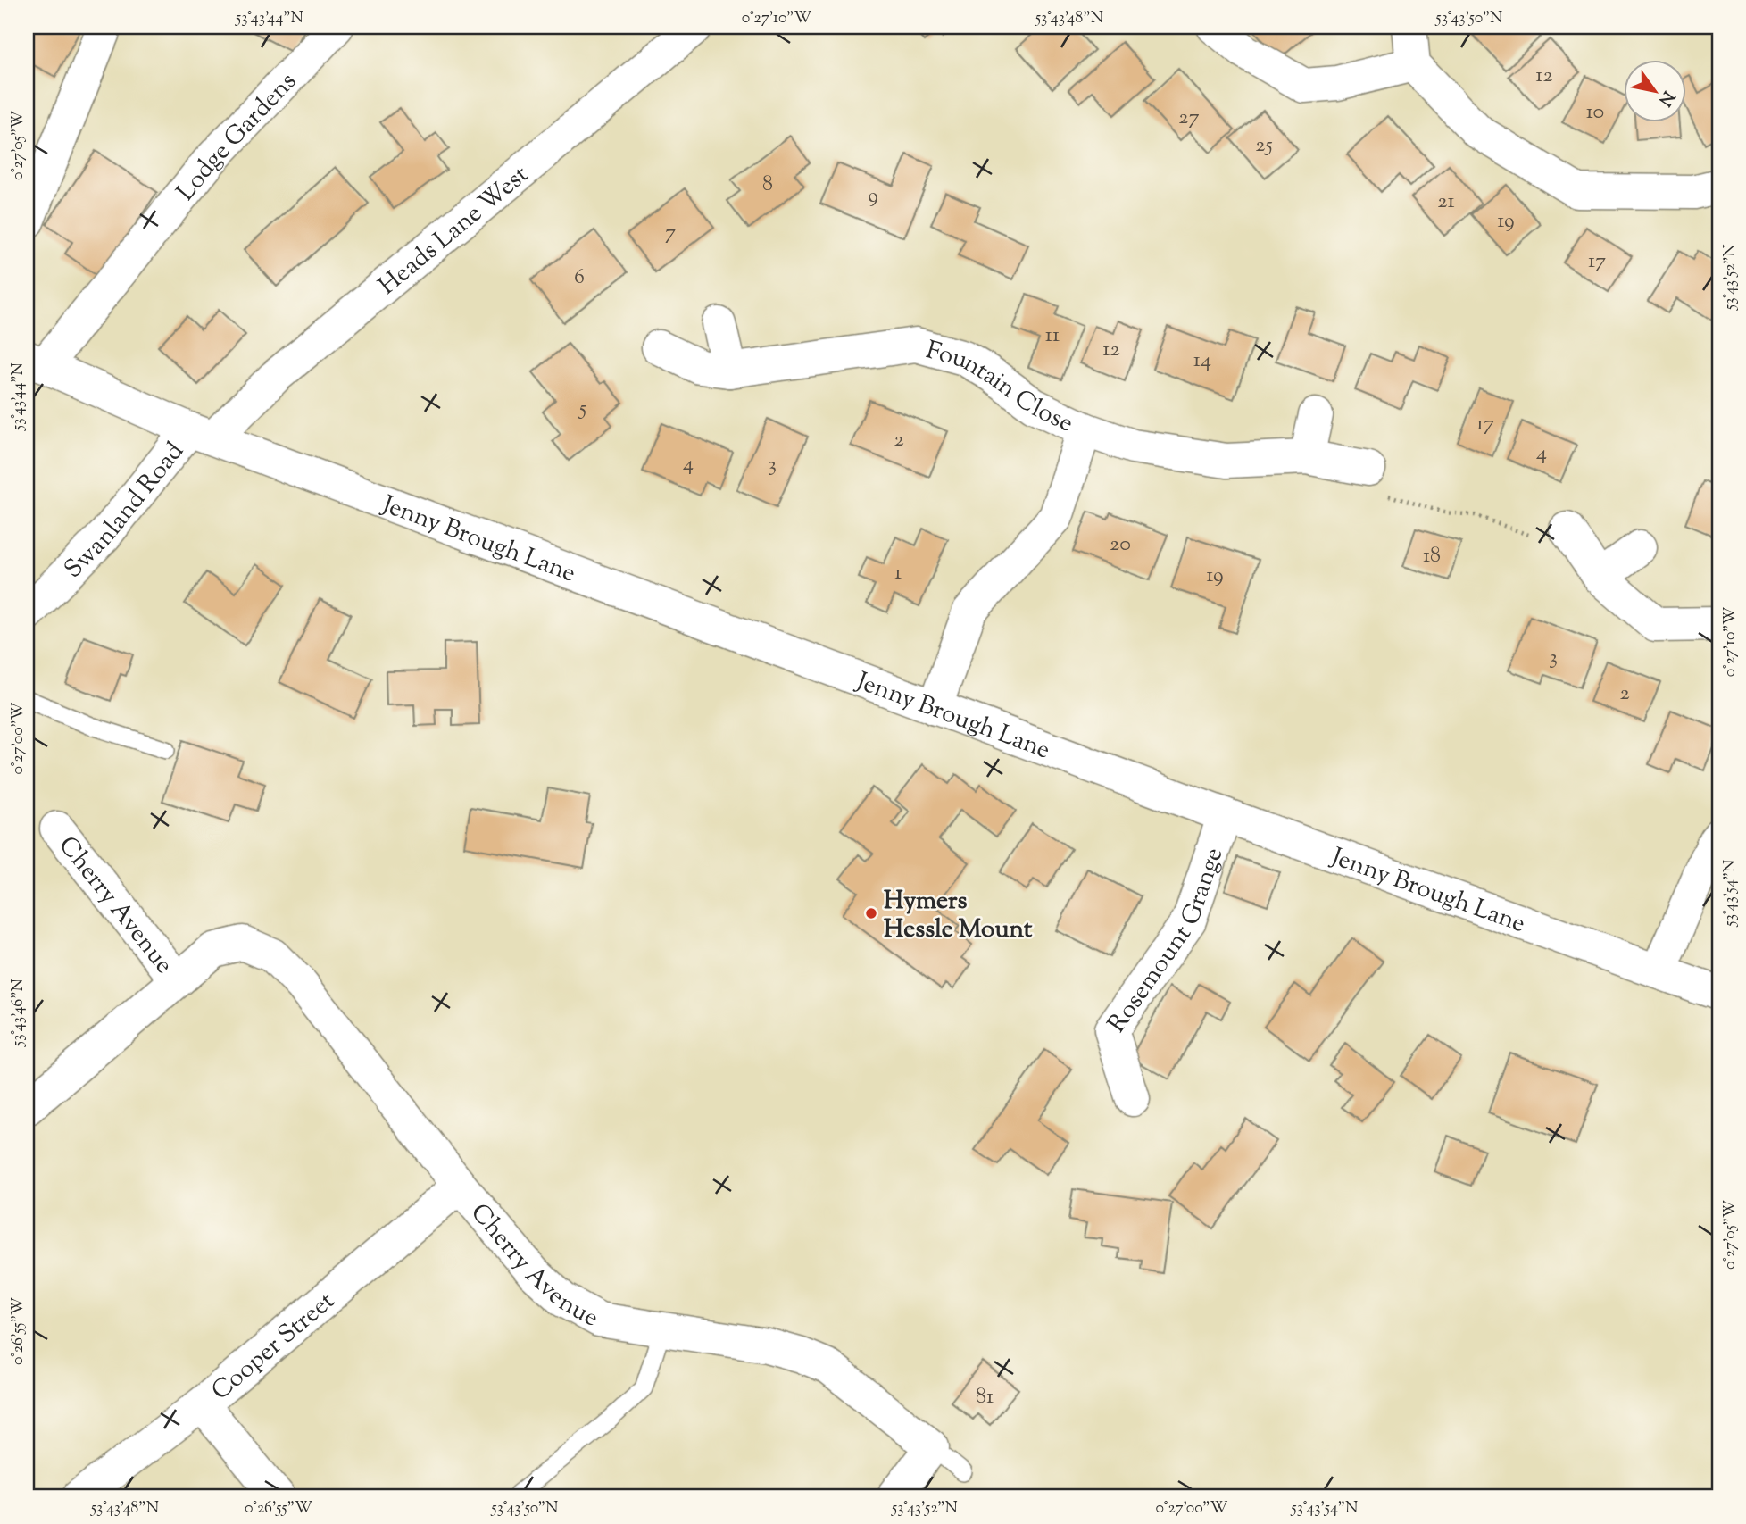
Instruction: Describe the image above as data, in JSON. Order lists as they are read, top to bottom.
{
  "streets": {
    "street": [
      "Lodge Gardens",
      "Heads Lane West",
      "Fountain Close",
      "Swanland Road",
      "Jenny Brough Lane",
      "Cherry Avenue",
      "Rosemount Grange",
      "Cooper Street"
    ]
  },
  "crossings": [
    ["Lodge Gardens", "Jenny Brough Lane"],
    ["Heads Lane West", "Swanland Road"],
    ["Heads Lane West", "Jenny Brough Lane"],
    ["Fountain Close", "Jenny Brough Lane"],
    ["Swanland Road", "Jenny Brough Lane"],
    ["Jenny Brough Lane", "Rosemount Grange"],
    ["Cherry Avenue", "Cooper Street"]
  ],
  "places": ["Hymers Hessle Mount"],
  "house_numbers": [
    "12",
    "10",
    "27",
    "25",
    "8",
    "9",
    "21",
    "19",
    "7",
    "17",
    "6",
    "11",
    "12",
    "14",
    "5",
    "17",
    "2",
    "4",
    "4",
    "3",
    "20",
    "18",
    "1",
    "19",
    "3",
    "2",
    "81"
  ],
  "north": "bottom right",
  "coordinates": [
    "53°43'44\"N",
    "0°27'10\"W",
    "53°43'48\"N",
    "53°43'50\"N",
    "0°27'05\"W",
    "53°43'52\"N",
    "0°27'00\"W",
    "53°43'54\"N",
    "53°43'46\"N",
    "0°26'55\"W"
  ]
}
